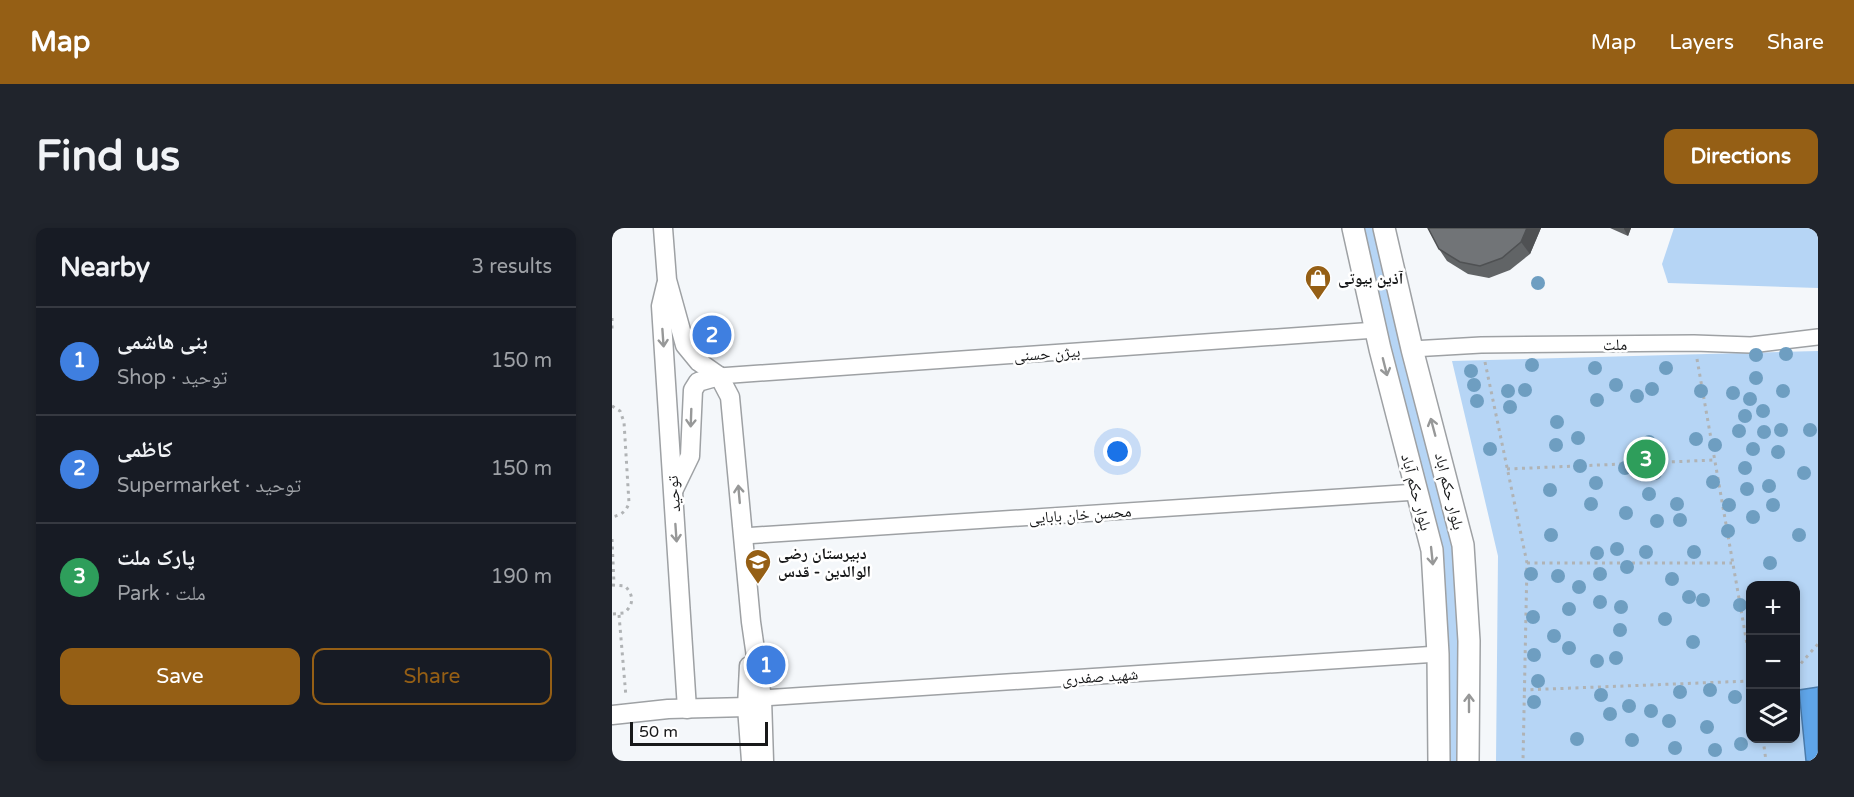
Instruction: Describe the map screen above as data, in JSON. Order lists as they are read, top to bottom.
{
  "streets": {
    "main road": ["بلوار حکم اباد", "بلوار حکم آباد"],
    "street": [
      "ملت",
      "بیژن حسنی",
      "توحید",
      "محسن خان بابایی",
      "شهید صفدری"
    ]
  },
  "crossings": [
    ["ملت", "بلوار حکم اباد"],
    ["بیژن حسنی", "بلوار حکم آباد"],
    ["بیژن حسنی", "توحید"],
    ["بلوار حکم آباد", "محسن خان بابایی"],
    ["بلوار حکم آباد", "شهید صفدری"],
    ["توحید", "محسن خان بابایی"],
    ["توحید", "شهید صفدری"]
  ],
  "one_way": ["بلوار حکم اباد", "بلوار حکم آباد"],
  "places": {
    "shop": ["آذین بیوتی"],
    "school or university": ["دبیرستان رضی الوالدین - قدس"]
  },
  "scale_bar": "50 m",
  "page": {
    "header": "Map",
    "nav": ["Map", "Layers", "Share"],
    "buttons": [
      "Directions",
      ["Save", "Share"]
    ],
    "title": "Find us",
    "heading": ["Nearby", "3 results"],
    "list": [
      {
        "mark": "1",
        "name": "بنی هاشمی",
        "note": "Shop · توحید",
        "value": "150 m"
      },
      {
        "mark": "2",
        "name": "کاظمی",
        "note": "Supermarket · توحید",
        "value": "150 m"
      },
      {
        "mark": "3",
        "name": "پارک ملت",
        "note": "Park · ملت",
        "value": "190 m"
      }
    ],
    "pins": ["2", "3", "1"],
    "map_buttons": ["+", "−"],
    "scale": "50 m"
  }
}
